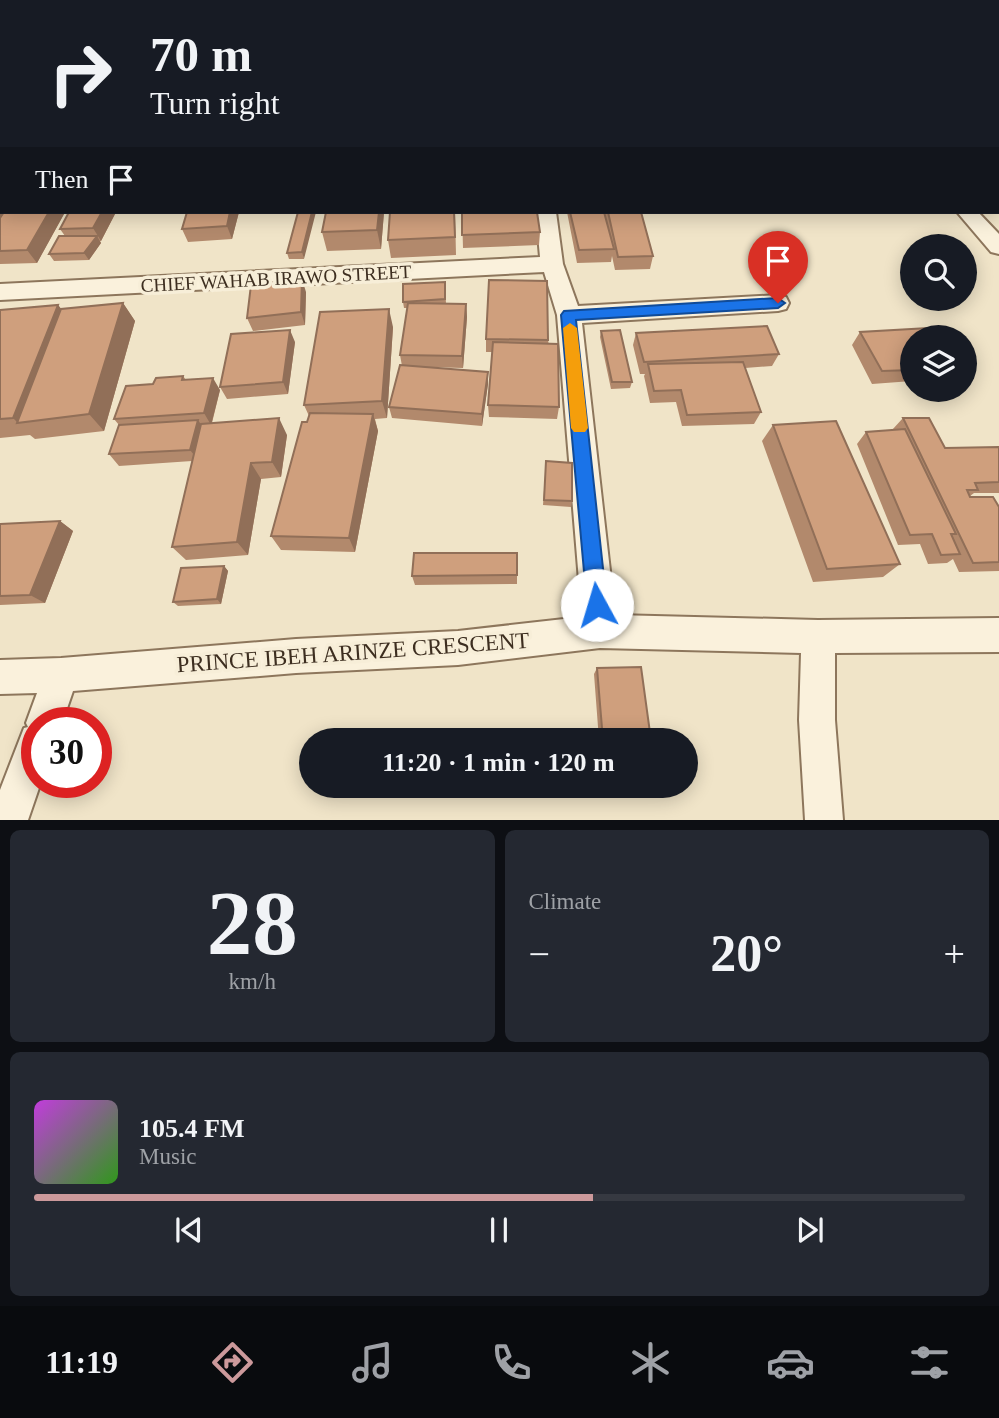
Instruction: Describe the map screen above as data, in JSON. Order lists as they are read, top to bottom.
{
  "streets": {
    "street": ["CHIEF WAHAB IRAWO STREET", "PRINCE IBEH ARINZE CRESCENT"]
  },
  "page": {
    "turn": ["70 m", "Turn right"],
    "then": "Then",
    "limit": "30",
    "trip": "11:20 · 1 min · 120 m",
    "tile": [
      ["28", "km/h"],
      "Climate"
    ],
    "heat": ["−", "20°", "+"],
    "song": ["105.4 FM", "Music"],
    "tabs": "11:19"
  }
}
